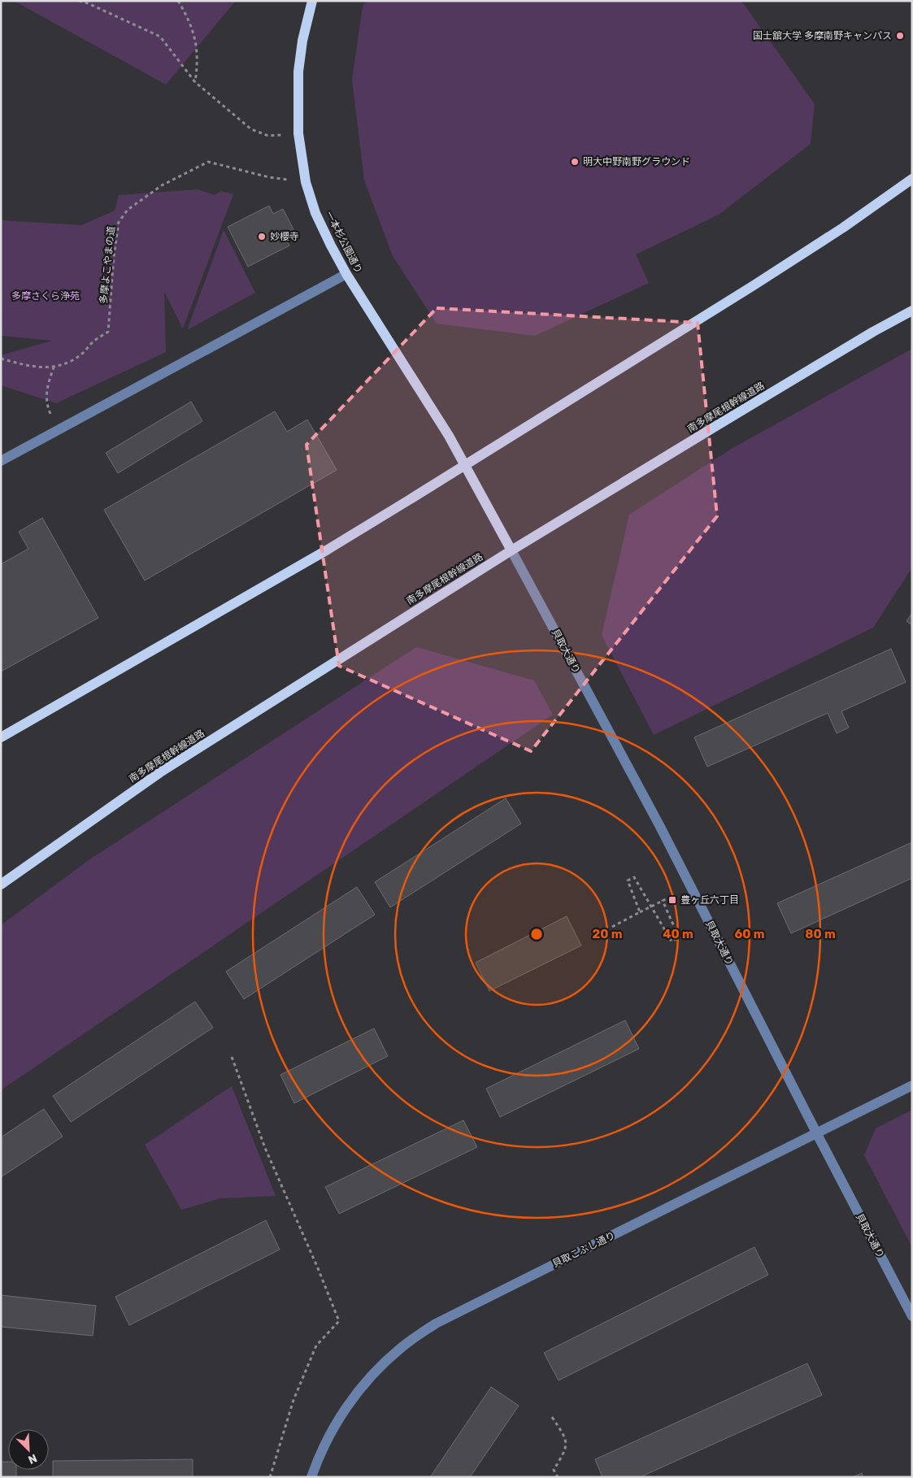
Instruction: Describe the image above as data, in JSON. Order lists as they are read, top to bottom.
{
  "streets": {
    "main road": ["一本杉公園通り", "南多摩尾根幹線道路"],
    "street": ["貝取大通り", "貝取こぶし通り"],
    "path": ["多摩よこやまの道"]
  },
  "crossings": [
    ["一本杉公園通り", "南多摩尾根幹線道路"],
    ["一本杉公園通り", "貝取大通り"],
    ["南多摩尾根幹線道路", "貝取大通り"],
    ["貝取大通り", "貝取こぶし通り"]
  ],
  "parks": ["多摩さくら浄苑"],
  "places": {
    "other": ["国士舘大学 多摩南野キャンパス", "明大中野南野グラウンド", "妙櫻寺"],
    "transit": ["豊ヶ丘六丁目"]
  },
  "north": "bottom right",
  "rings": [
    "20 m",
    "40 m",
    "60 m",
    "80 m"
  ]
}
